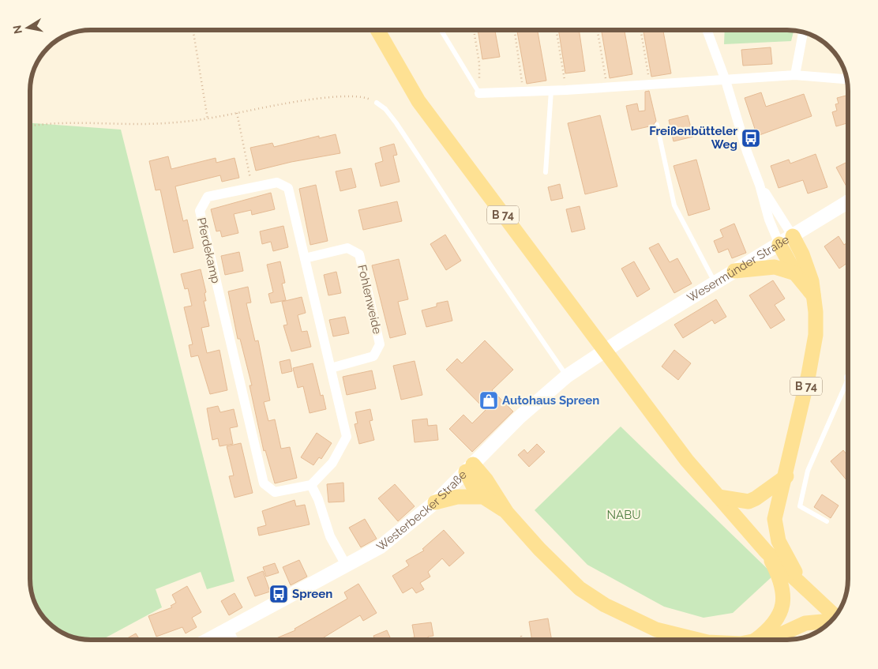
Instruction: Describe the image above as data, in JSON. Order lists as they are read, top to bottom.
{
  "streets": {
    "main road": ["B 74"],
    "street": [
      "Pferdekamp",
      "Wesermünder Straße",
      "Fohlenweide",
      "Westerbecker Straße"
    ]
  },
  "crossings": [
    ["Pferdekamp", "Fohlenweide"],
    ["Wesermünder Straße", "Westerbecker Straße"]
  ],
  "parks": ["NABU"],
  "places": {
    "bus stop": ["Freißenbütteler Weg", "Spreen"],
    "shop": ["Autohaus Spreen"]
  },
  "north": "left"
}
